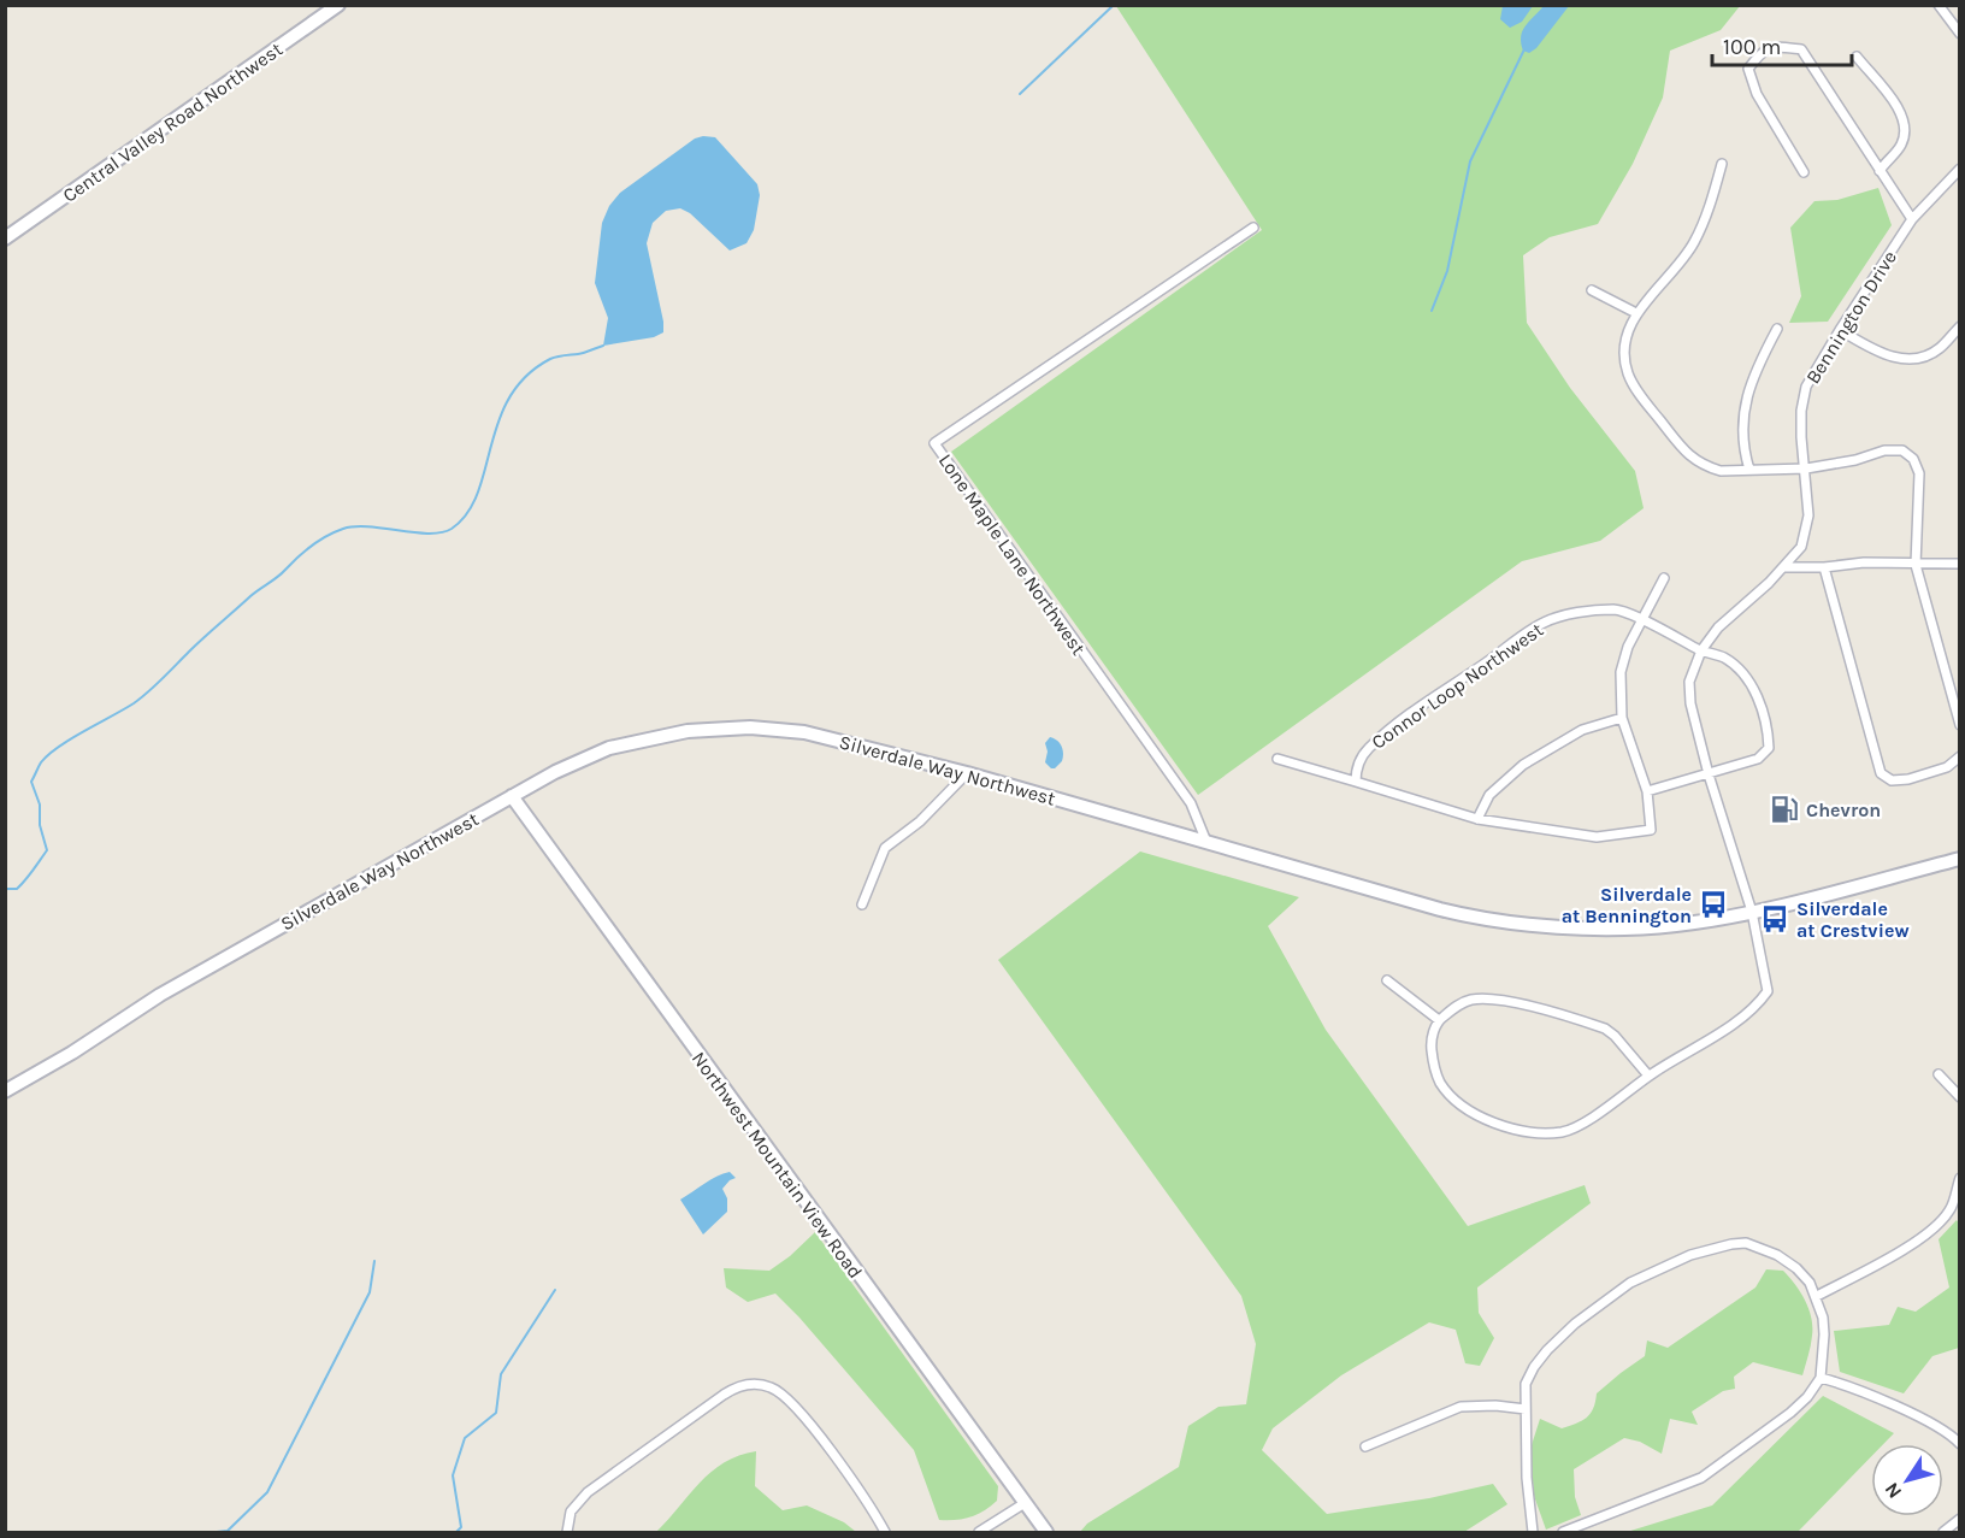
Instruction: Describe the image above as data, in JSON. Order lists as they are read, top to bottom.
{
  "streets": {
    "main road": ["Central Valley Road Northwest", "Silverdale Way Northwest", "Northwest Mountain View Road"],
    "street": ["Bennington Drive", "Lone Maple Lane Northwest", "Connor Loop Northwest"]
  },
  "crossings": [
    ["Bennington Drive", "Connor Loop Northwest"],
    ["Bennington Drive", "Silverdale Way Northwest"],
    ["Lone Maple Lane Northwest", "Silverdale Way Northwest"],
    ["Silverdale Way Northwest", "Northwest Mountain View Road"]
  ],
  "places": {
    "fuel station": ["Chevron"],
    "bus stop": ["Silverdale at Bennington", "Silverdale at Crestview"]
  },
  "scale_bar": "100 m",
  "north": "bottom left"
}
